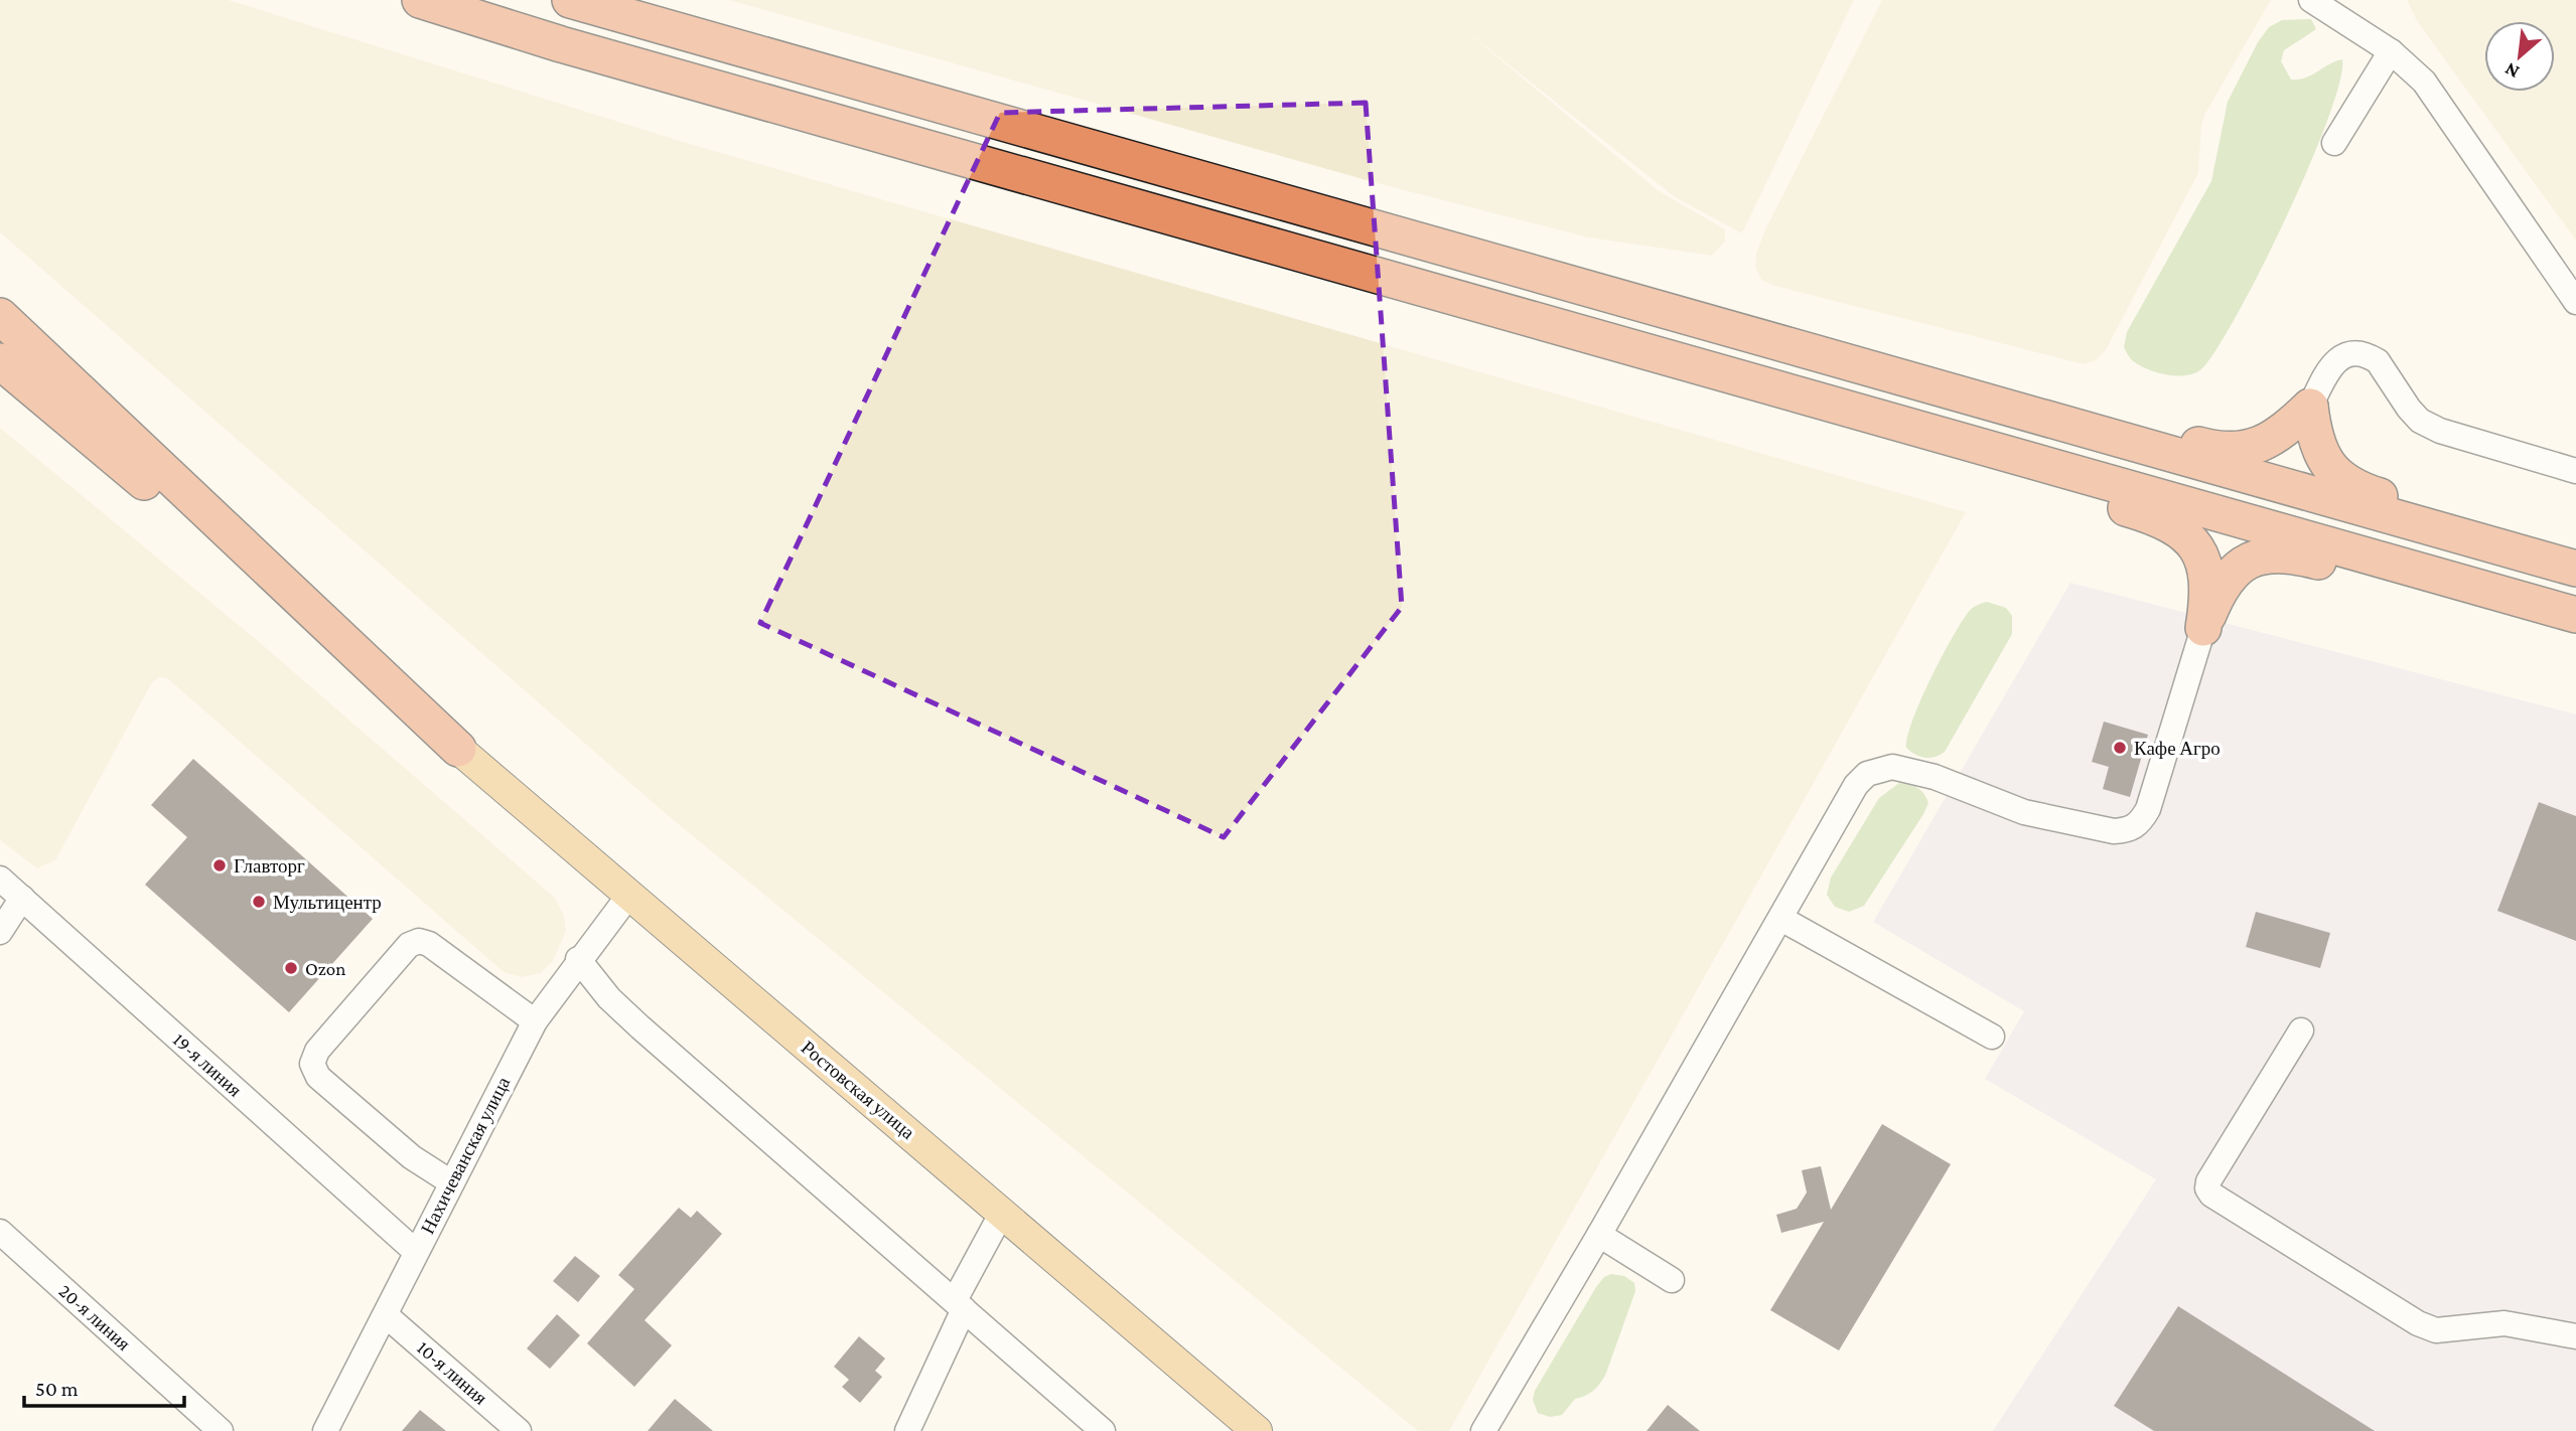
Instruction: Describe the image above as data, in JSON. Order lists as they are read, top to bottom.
{
  "streets": {
    "main road": ["Ростовская улица"],
    "street": [
      "19-я линия",
      "Нахичеванская улица",
      "20-я линия",
      "10-я линия"
    ]
  },
  "crossings": [
    ["19-я линия", "Нахичеванская улица"],
    ["Ростовская улица", "Нахичеванская улица"],
    ["Нахичеванская улица", "10-я линия"]
  ],
  "places": [
    "Кафе Агро",
    "Главторг",
    "Мультицентр",
    "Ozon"
  ],
  "scale_bar": "50 m",
  "north": "bottom left"
}
